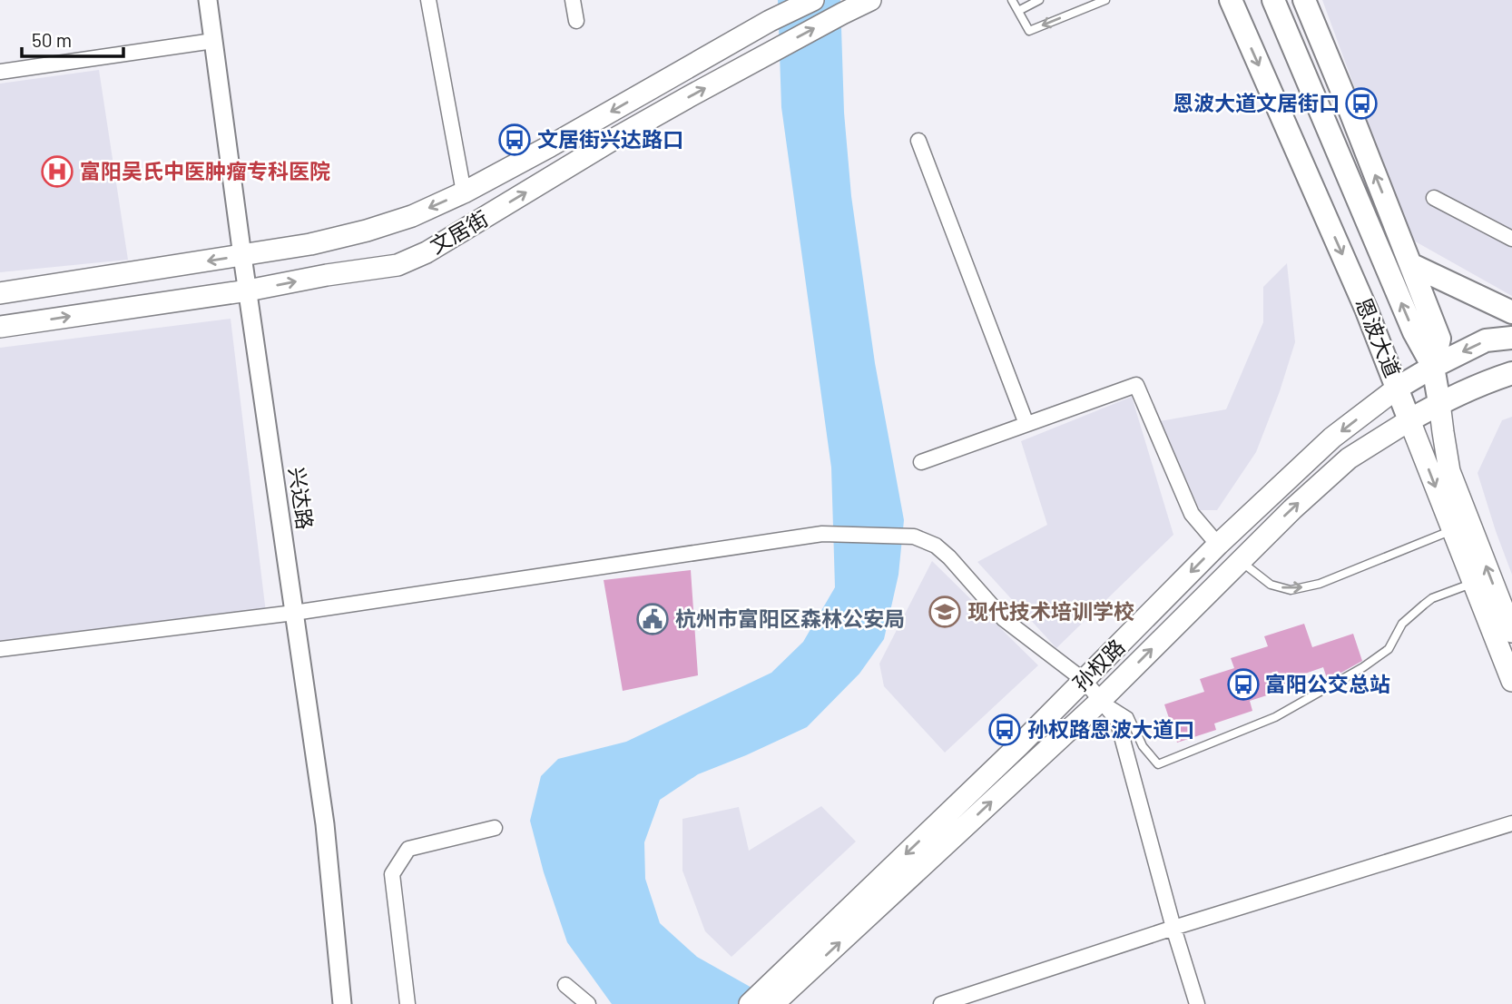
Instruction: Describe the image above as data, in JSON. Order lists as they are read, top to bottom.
{
  "streets": {
    "main road": ["文居街", "恩波大道", "孙权路"],
    "street": ["兴达路"]
  },
  "crossings": [
    ["文居街", "兴达路"],
    ["恩波大道", "孙权路"]
  ],
  "places": {
    "bus stop": [
      "恩波大道文居街口",
      "文居街兴达路口",
      "富阳公交总站",
      "孙权路恩波大道口"
    ],
    "hospital": ["富阳吴氏中医肿瘤专科医院"],
    "school or university": ["现代技术培训学校"],
    "public building": ["杭州市富阳区森林公安局"]
  },
  "scale_bar": "50 m"
}
